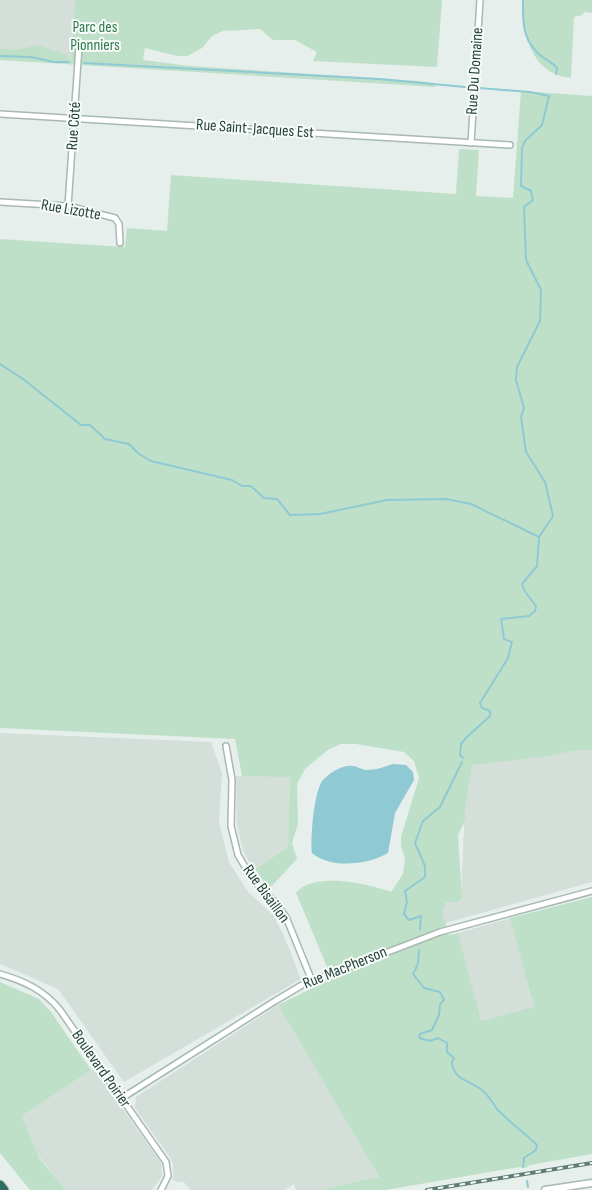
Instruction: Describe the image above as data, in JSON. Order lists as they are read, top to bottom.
{
  "streets": {
    "street": [
      "Rue Du Domaine",
      "Rue Côté",
      "Rue Saint-Jacques Est",
      "Rue Lizotte",
      "Rue Bisaillon",
      "Rue MacPherson",
      "Boulevard Poirier"
    ]
  },
  "crossings": [
    ["Rue Du Domaine", "Rue Saint-Jacques Est"],
    ["Rue Côté", "Rue Saint-Jacques Est"],
    ["Rue Côté", "Rue Lizotte"],
    ["Rue Bisaillon", "Rue MacPherson"],
    ["Rue MacPherson", "Boulevard Poirier"]
  ],
  "parks": ["Parc des Pionniers"]
}
